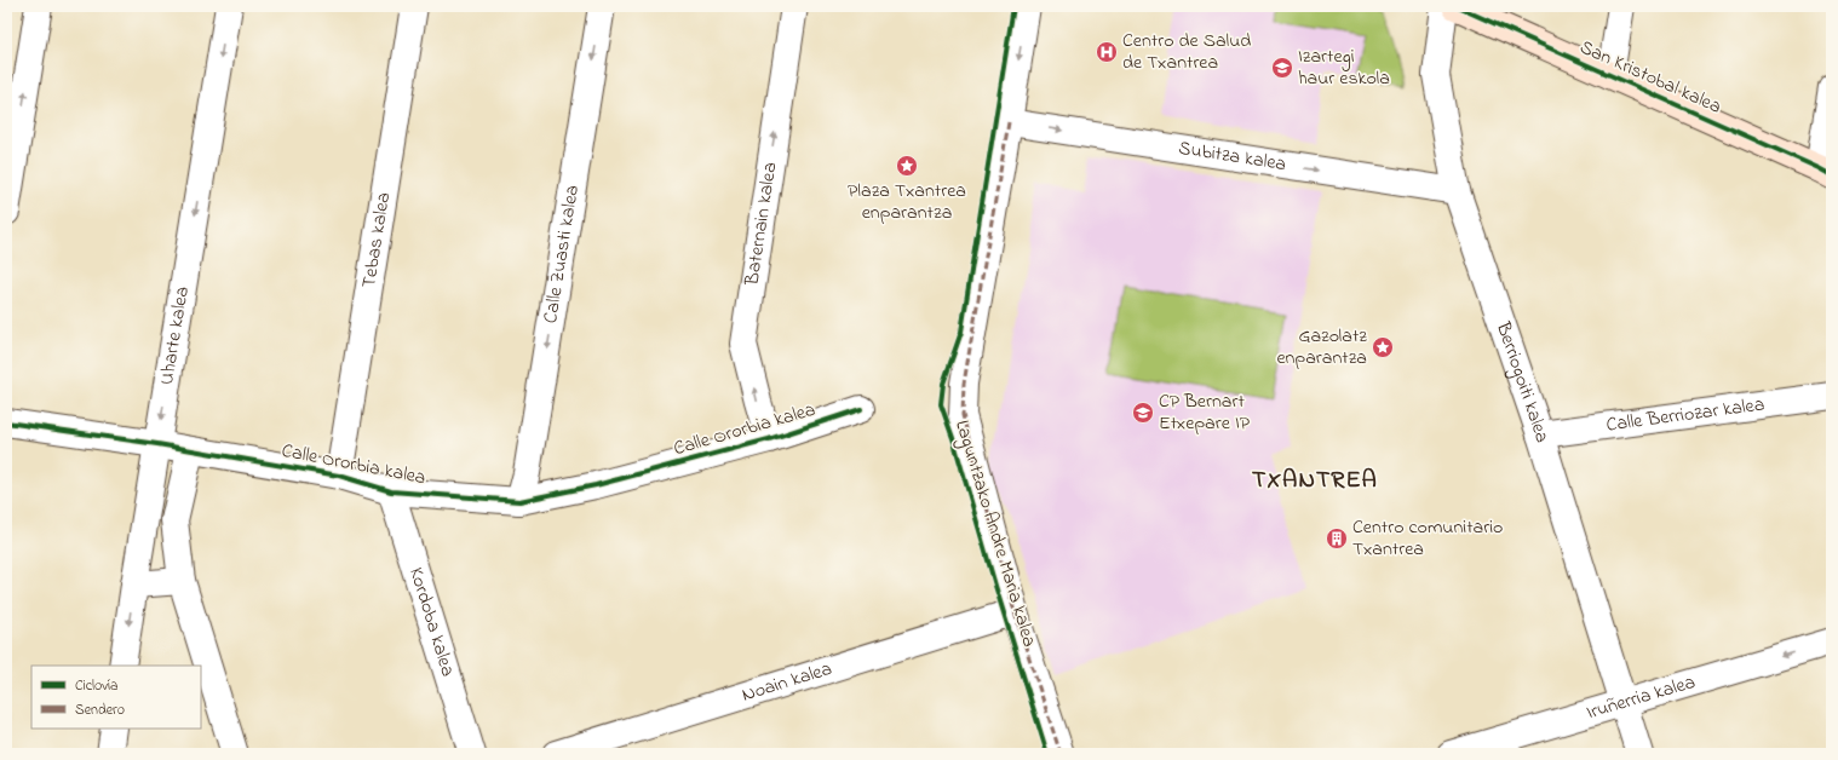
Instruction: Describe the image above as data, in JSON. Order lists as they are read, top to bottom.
{
  "streets": {
    "main road": ["San Kristobal kalea"],
    "street": [
      "Subitza kalea",
      "Baternain kalea",
      "Tebas kalea",
      "Calle Zuasti kalea",
      "Uharte kalea",
      "Berriogoiti kalea",
      "Calle Berriozar kalea",
      "Calle Ororbia kalea",
      "Laguntzako Andre Maria kalea",
      "Kordoba kalea",
      "Noain kalea",
      "Iruñerria kalea"
    ]
  },
  "crossings": [
    ["Subitza kalea", "Berriogoiti kalea"],
    ["Subitza kalea", "Laguntzako Andre Maria kalea"],
    ["Baternain kalea", "Calle Ororbia kalea"],
    ["Tebas kalea", "Calle Ororbia kalea"],
    ["Calle Zuasti kalea", "Calle Ororbia kalea"],
    ["Uharte kalea", "Calle Ororbia kalea"],
    ["Berriogoiti kalea", "Calle Berriozar kalea"],
    ["Berriogoiti kalea", "Iruñerria kalea"],
    ["Calle Ororbia kalea", "Kordoba kalea"],
    ["Laguntzako Andre Maria kalea", "Noain kalea"]
  ],
  "one_way": [
    "Subitza kalea",
    "Baternain kalea",
    "Calle Zuasti kalea",
    "Iruñerria kalea"
  ],
  "districts": ["TXANTREA"],
  "places": {
    "hospital": ["Centro de Salud de Txantrea"],
    "school or university": ["Izartegi haur eskola", "CP Bernart Etxepare IP"],
    "place": ["Plaza Txantrea enparantza", "Gazolatz enparantza"],
    "building": ["Centro comunitario Txantrea"]
  },
  "legend": ["Ciclovía", "Sendero"]
}
